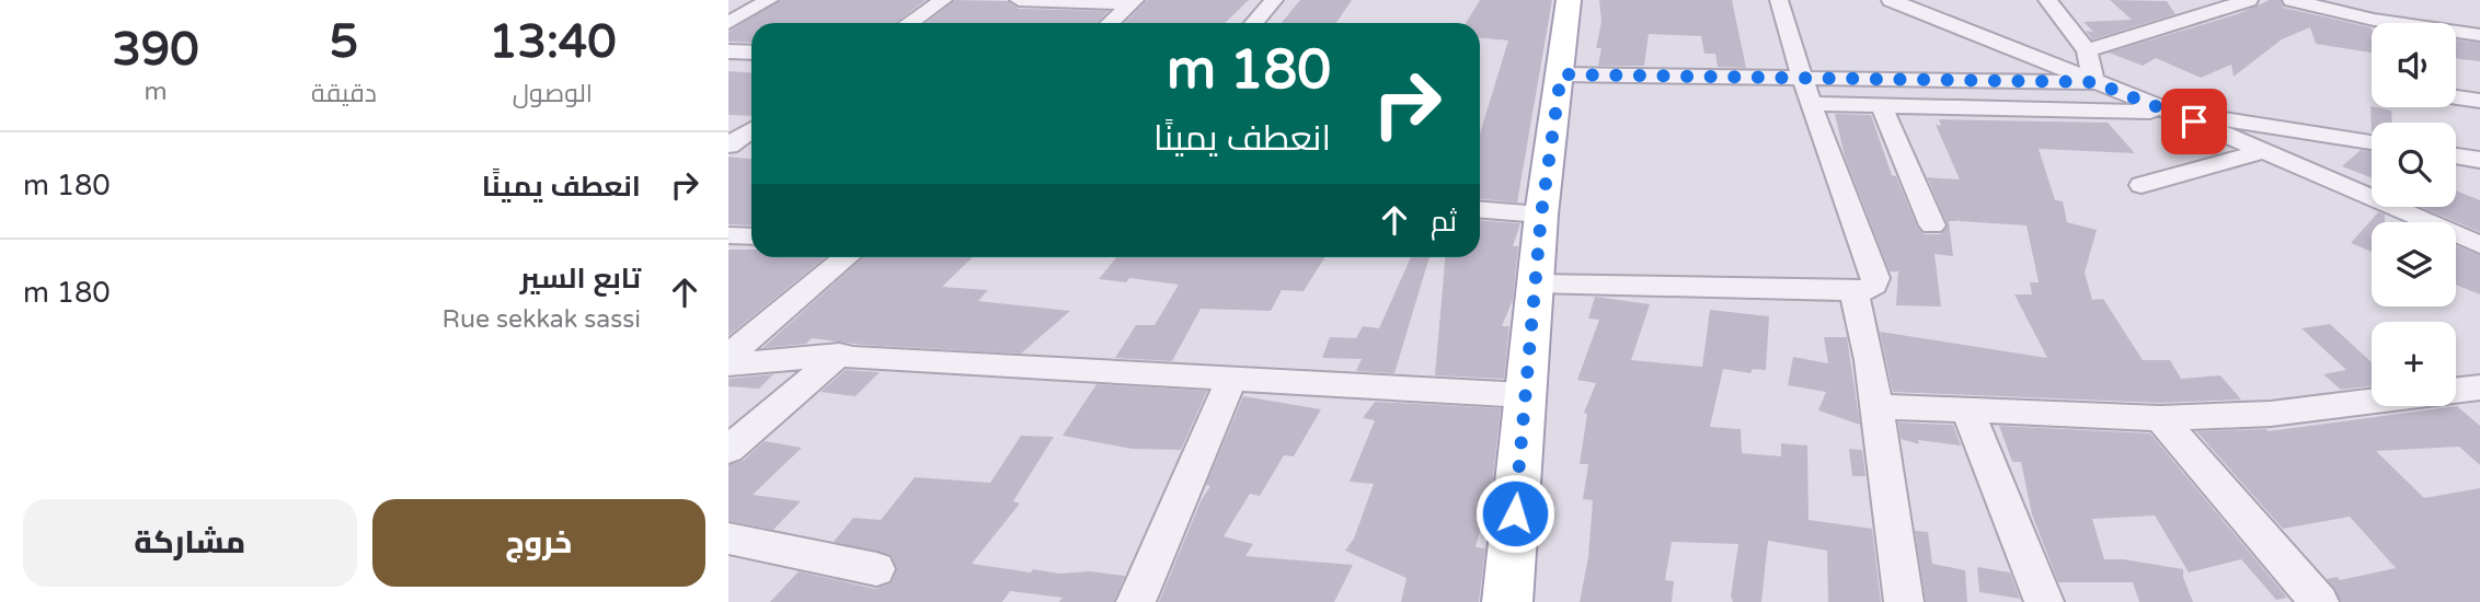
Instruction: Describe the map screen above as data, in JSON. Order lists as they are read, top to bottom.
{
  "page": {
    "eta": [
      "13:40",
      "الوصول",
      "5",
      "دقيقة",
      "390",
      "m"
    ],
    "map_buttons": "+",
    "turn": ["180 m", "انعطف يمينًا"],
    "list": [
      {
        "name": "انعطف يمينًا",
        "value": "180 m"
      },
      {
        "name": "تابع السير",
        "note": "Rue sekkak sassi",
        "value": "180 m"
      }
    ],
    "then": "ثم",
    "buttons": ["خروج", "مشاركة"]
  }
}
